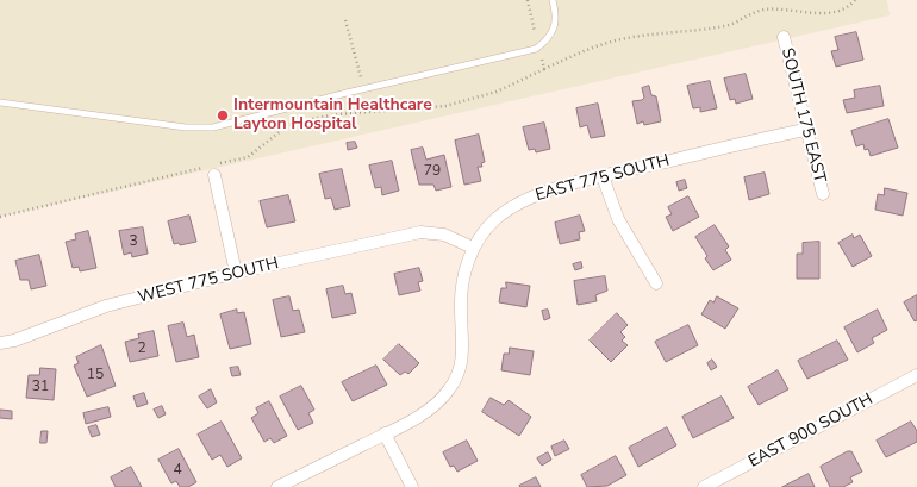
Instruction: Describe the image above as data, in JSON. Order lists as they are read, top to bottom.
{
  "streets": {
    "street": [
      "SOUTH 175 EAST",
      "EAST 775 SOUTH",
      "WEST 775 SOUTH",
      "EAST 900 SOUTH"
    ]
  },
  "crossings": [
    ["SOUTH 175 EAST", "EAST 775 SOUTH"],
    ["EAST 775 SOUTH", "WEST 775 SOUTH"]
  ],
  "places": ["Intermountain Healthcare Layton Hospital"],
  "house_numbers": [
    "79",
    "3",
    "2",
    "15",
    "31",
    "4"
  ]
}
